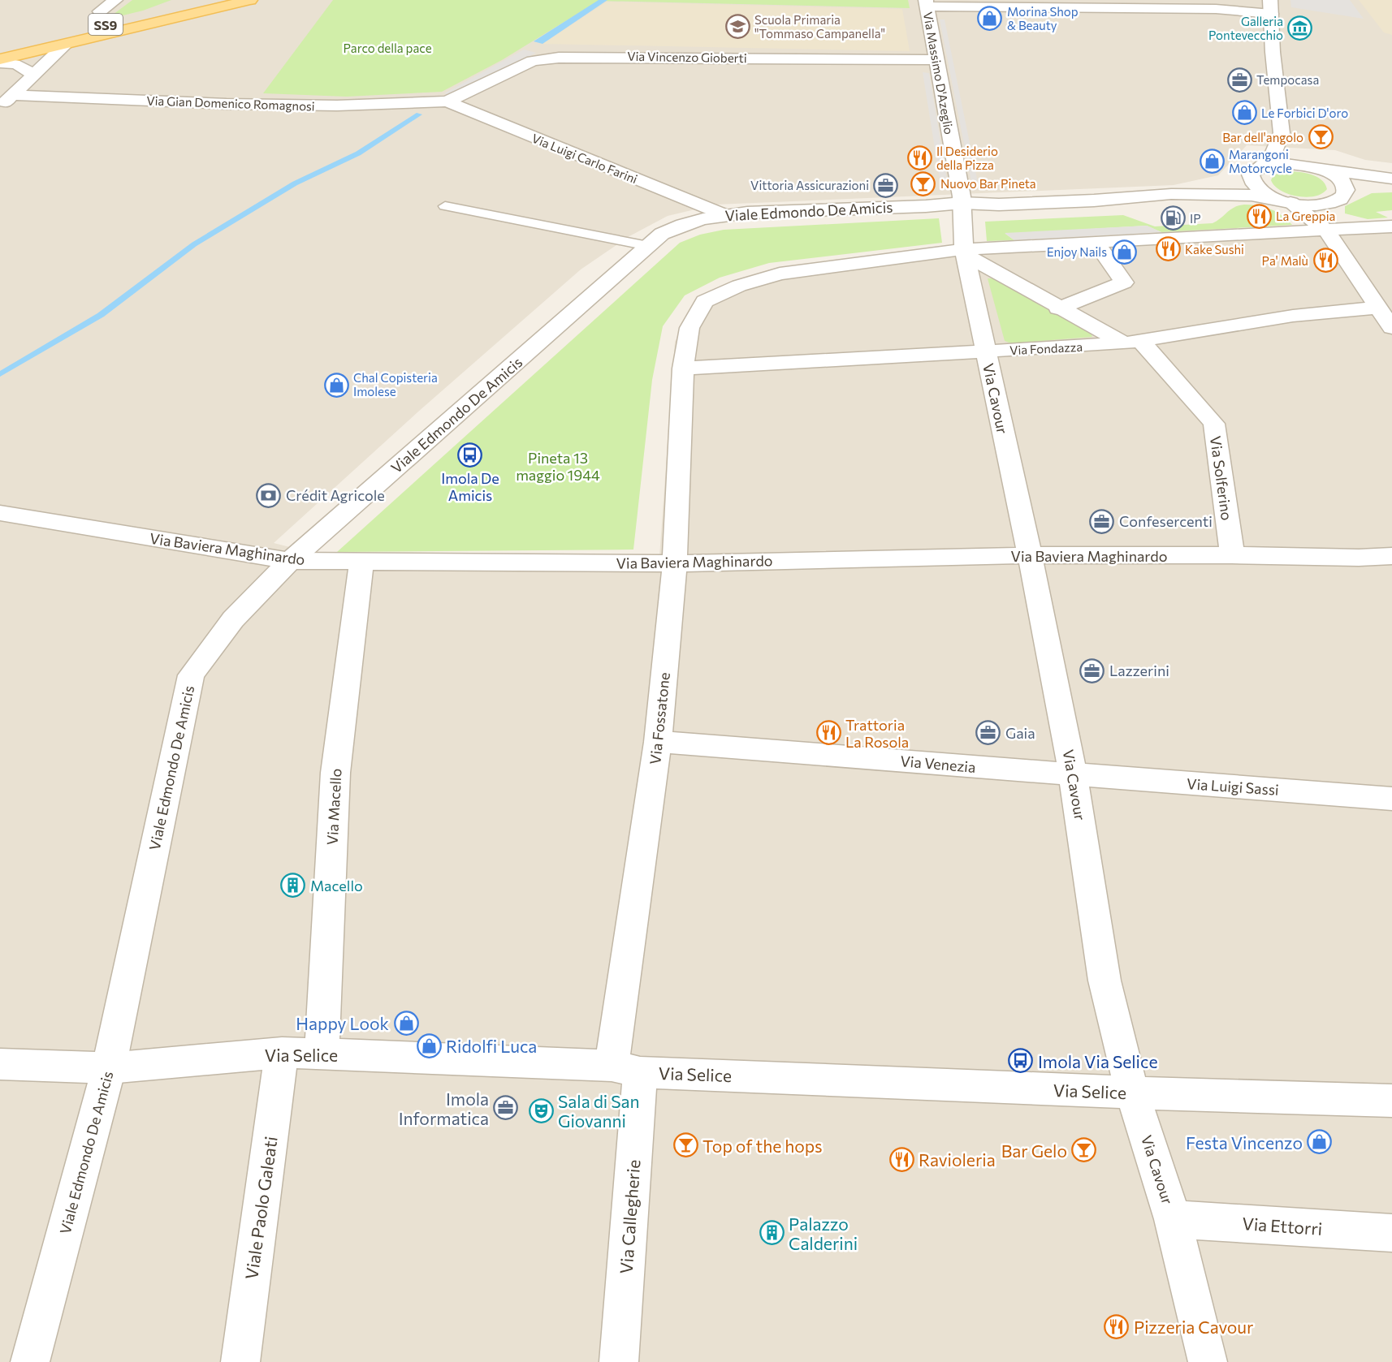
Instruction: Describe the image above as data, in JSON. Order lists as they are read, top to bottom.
{
  "streets": {
    "main road": ["SS9"],
    "street": [
      "Via Vincenzo Gioberti",
      "Via Massimo D'Azeglio",
      "Via Gian Domenico Romagnosi",
      "Via Luigi Carlo Farini",
      "Viale Edmondo De Amicis",
      "Via Fondazza",
      "Via Cavour",
      "Via Solferino",
      "Via Baviera Maghinardo",
      "Via Fossatone",
      "Via Venezia",
      "Via Luigi Sassi",
      "Via Macello",
      "Via Selice",
      "Viale Paolo Galeati",
      "Via Callegherie",
      "Via Ettorri"
    ]
  },
  "crossings": [
    ["Via Vincenzo Gioberti", "Via Massimo D'Azeglio"],
    ["Via Vincenzo Gioberti", "Via Gian Domenico Romagnosi"],
    ["Via Vincenzo Gioberti", "Via Luigi Carlo Farini"],
    ["Via Massimo D'Azeglio", "Viale Edmondo De Amicis"],
    ["Via Massimo D'Azeglio", "Via Cavour"],
    ["Via Gian Domenico Romagnosi", "Via Luigi Carlo Farini"],
    ["Via Luigi Carlo Farini", "Viale Edmondo De Amicis"],
    ["Viale Edmondo De Amicis", "Via Cavour"],
    ["Viale Edmondo De Amicis", "Via Baviera Maghinardo"],
    ["Viale Edmondo De Amicis", "Via Selice"],
    ["Via Fondazza", "Via Cavour"],
    ["Via Fondazza", "Via Solferino"],
    ["Via Fondazza", "Via Fossatone"],
    ["Via Cavour", "Via Solferino"],
    ["Via Cavour", "Via Baviera Maghinardo"],
    ["Via Cavour", "Via Venezia"],
    ["Via Cavour", "Via Luigi Sassi"],
    ["Via Cavour", "Via Selice"],
    ["Via Cavour", "Via Ettorri"],
    ["Via Solferino", "Via Baviera Maghinardo"],
    ["Via Baviera Maghinardo", "Via Fossatone"],
    ["Via Baviera Maghinardo", "Via Macello"],
    ["Via Fossatone", "Via Venezia"],
    ["Via Fossatone", "Via Selice"],
    ["Via Fossatone", "Via Callegherie"],
    ["Via Venezia", "Via Luigi Sassi"],
    ["Via Macello", "Via Selice"],
    ["Via Selice", "Viale Paolo Galeati"],
    ["Via Selice", "Via Callegherie"]
  ],
  "parks": ["Parco della pace", "Pineta 13 maggio 1944"],
  "places": {
    "shop": [
      "Morina Shop & Beauty",
      "Le Forbici D'oro",
      "Marangoni Motorcycle",
      "Enjoy Nails",
      "Chal Copisteria Imolese",
      "Happy Look",
      "Ridolfi Luca",
      "Festa Vincenzo"
    ],
    "school or university": ["Scuola Primaria \"Tommaso Campanella\""],
    "museum": ["Galleria Pontevecchio"],
    "office": [
      "Tempocasa",
      "Vittoria Assicurazioni",
      "Confesercenti",
      "Lazzerini",
      "Gaia",
      "Imola Informatica"
    ],
    "bar": [
      "Bar dell'angolo",
      "Nuovo Bar Pineta",
      "Top of the hops",
      "Bar Gelo"
    ],
    "restaurant": [
      "Il Desiderio della Pizza",
      "La Greppia",
      "Kake Sushi",
      "Pa' Malù",
      "Trattoria La Rosola",
      "Ravioleria",
      "Pizzeria Cavour"
    ],
    "fuel station": ["IP"],
    "bus stop": ["Imola De Amicis", "Imola Via Selice"],
    "bank": ["Crédit Agricole"],
    "building": ["Macello", "Palazzo Calderini"],
    "theatre": ["Sala di San Giovanni"]
  }
}
